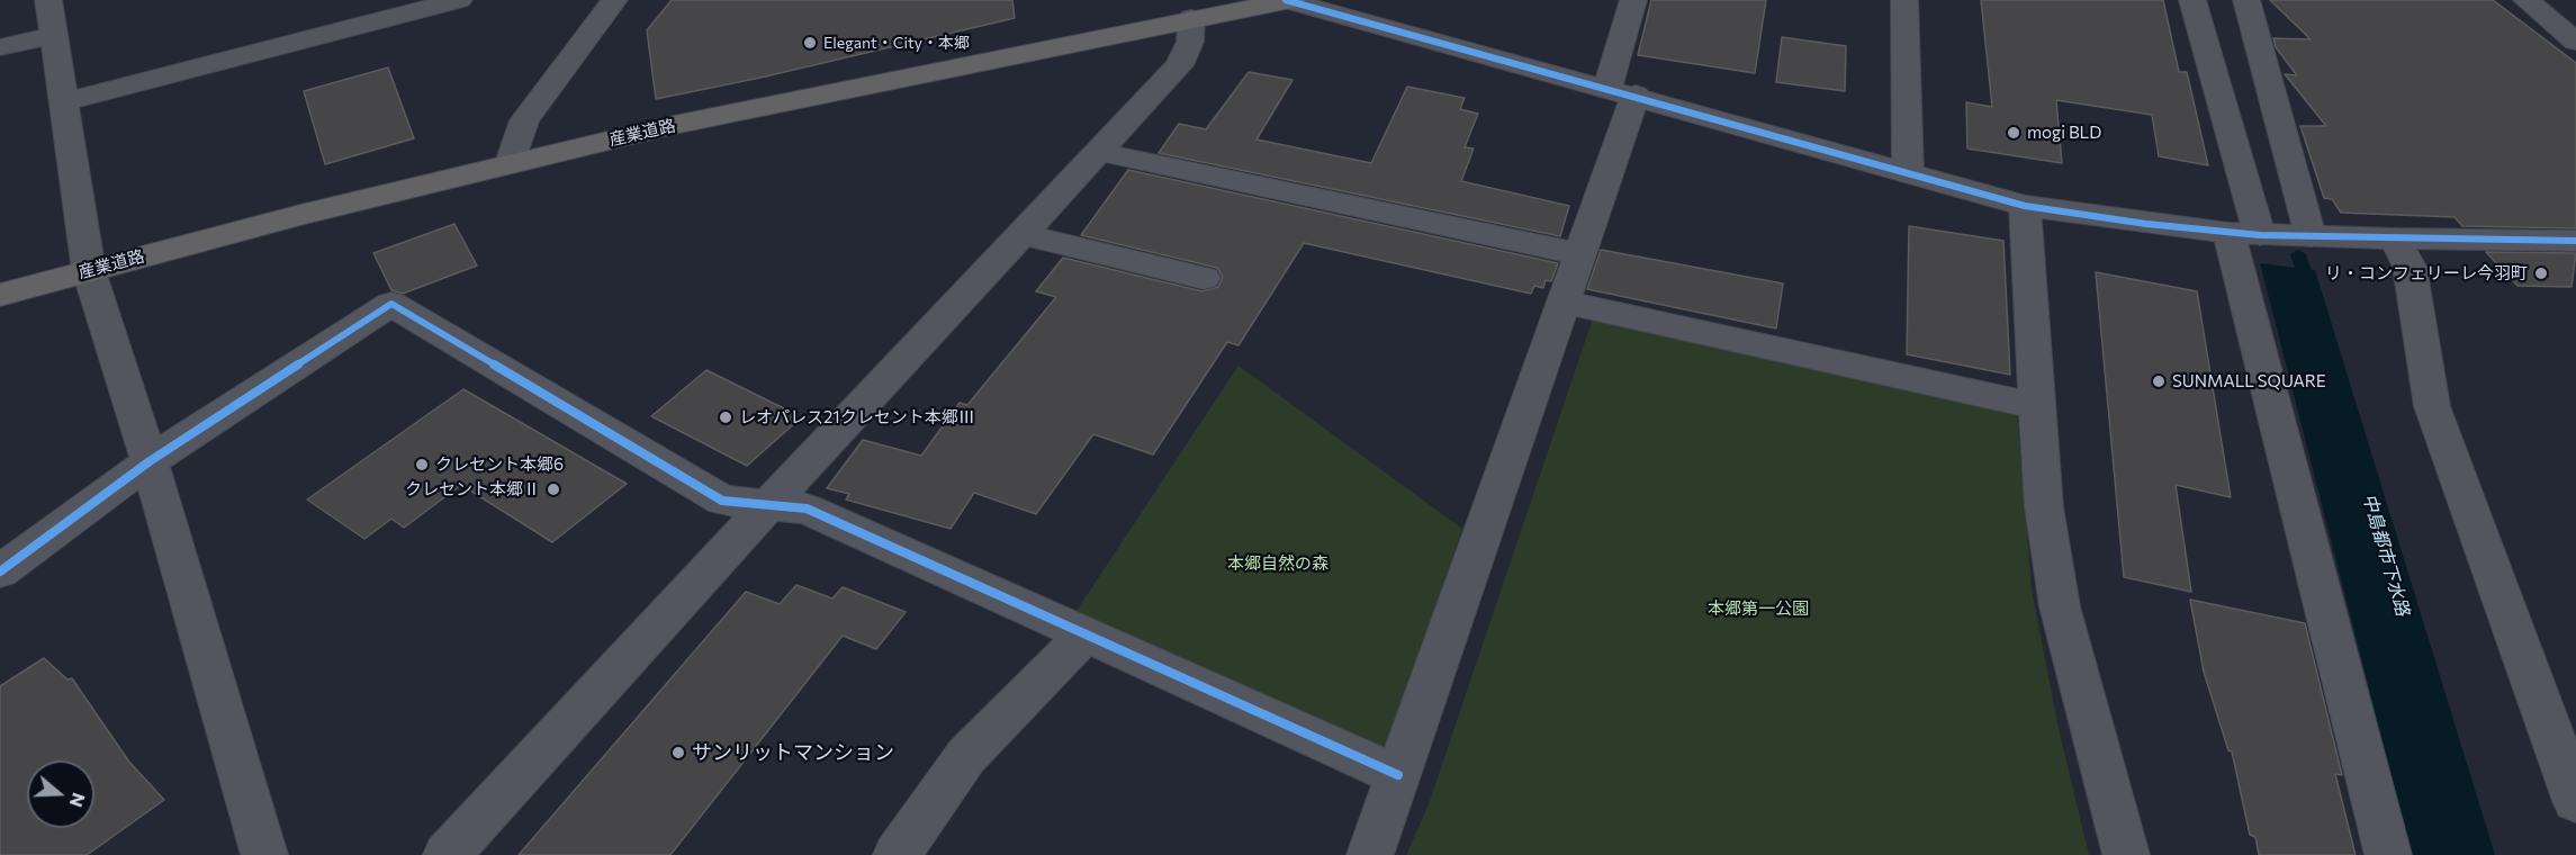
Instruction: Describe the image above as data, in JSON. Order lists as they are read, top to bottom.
{
  "streets": {
    "main road": ["産業道路"]
  },
  "water": ["中島都市下水路"],
  "parks": ["本郷自然の森", "本郷第一公園"],
  "places": [
    "Elegant・City・本郷",
    "mogi BLD",
    "リ・コンフェリーレ今羽町",
    "SUNMALL SQUARE",
    "レオパレス21クレセント本郷Ⅲ",
    "クレセント本郷6",
    "クレセント本郷Ⅱ",
    "サンリットマンション"
  ],
  "north": "right"
}
